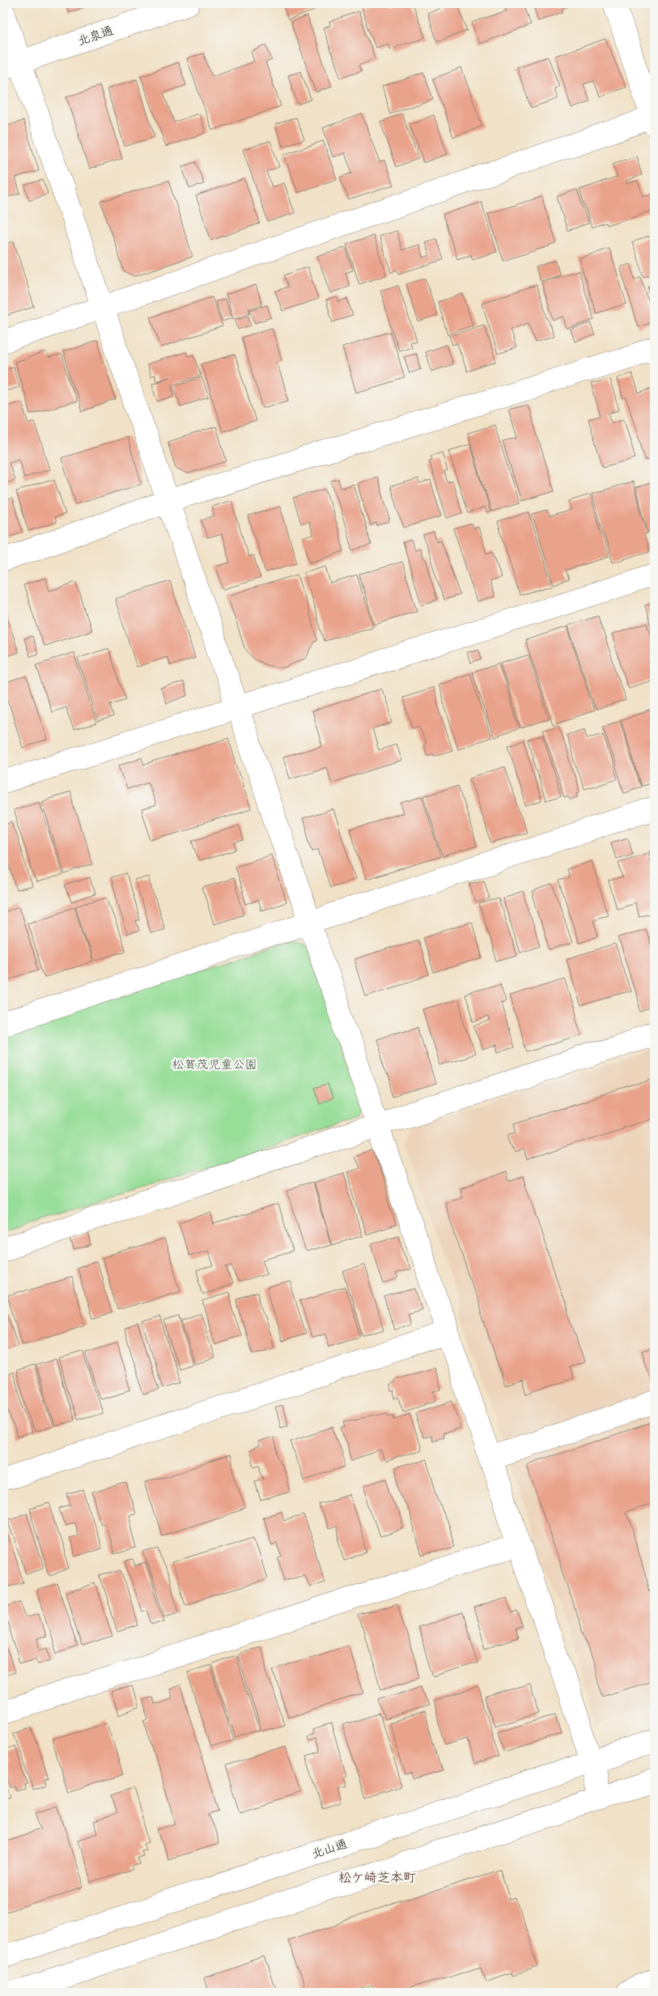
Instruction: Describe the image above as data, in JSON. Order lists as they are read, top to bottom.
{
  "streets": {
    "street": ["北泉通", "北山通"]
  },
  "districts": ["松ケ崎芝本町"],
  "parks": ["松賀茂児童公園"]
}
